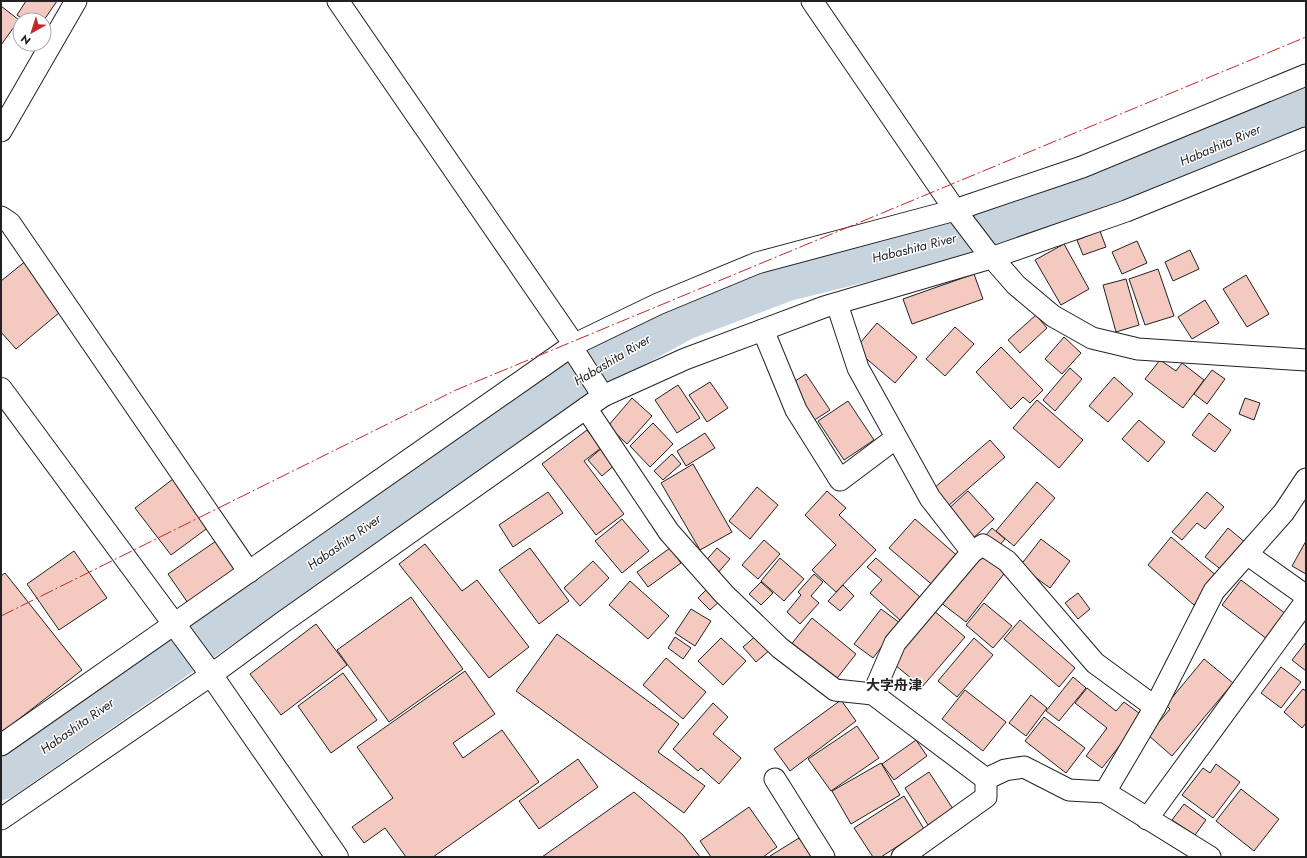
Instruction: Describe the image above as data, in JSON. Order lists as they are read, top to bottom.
{
  "districts": ["大字舟津"],
  "water": ["Habashita River"],
  "north": "bottom left"
}
